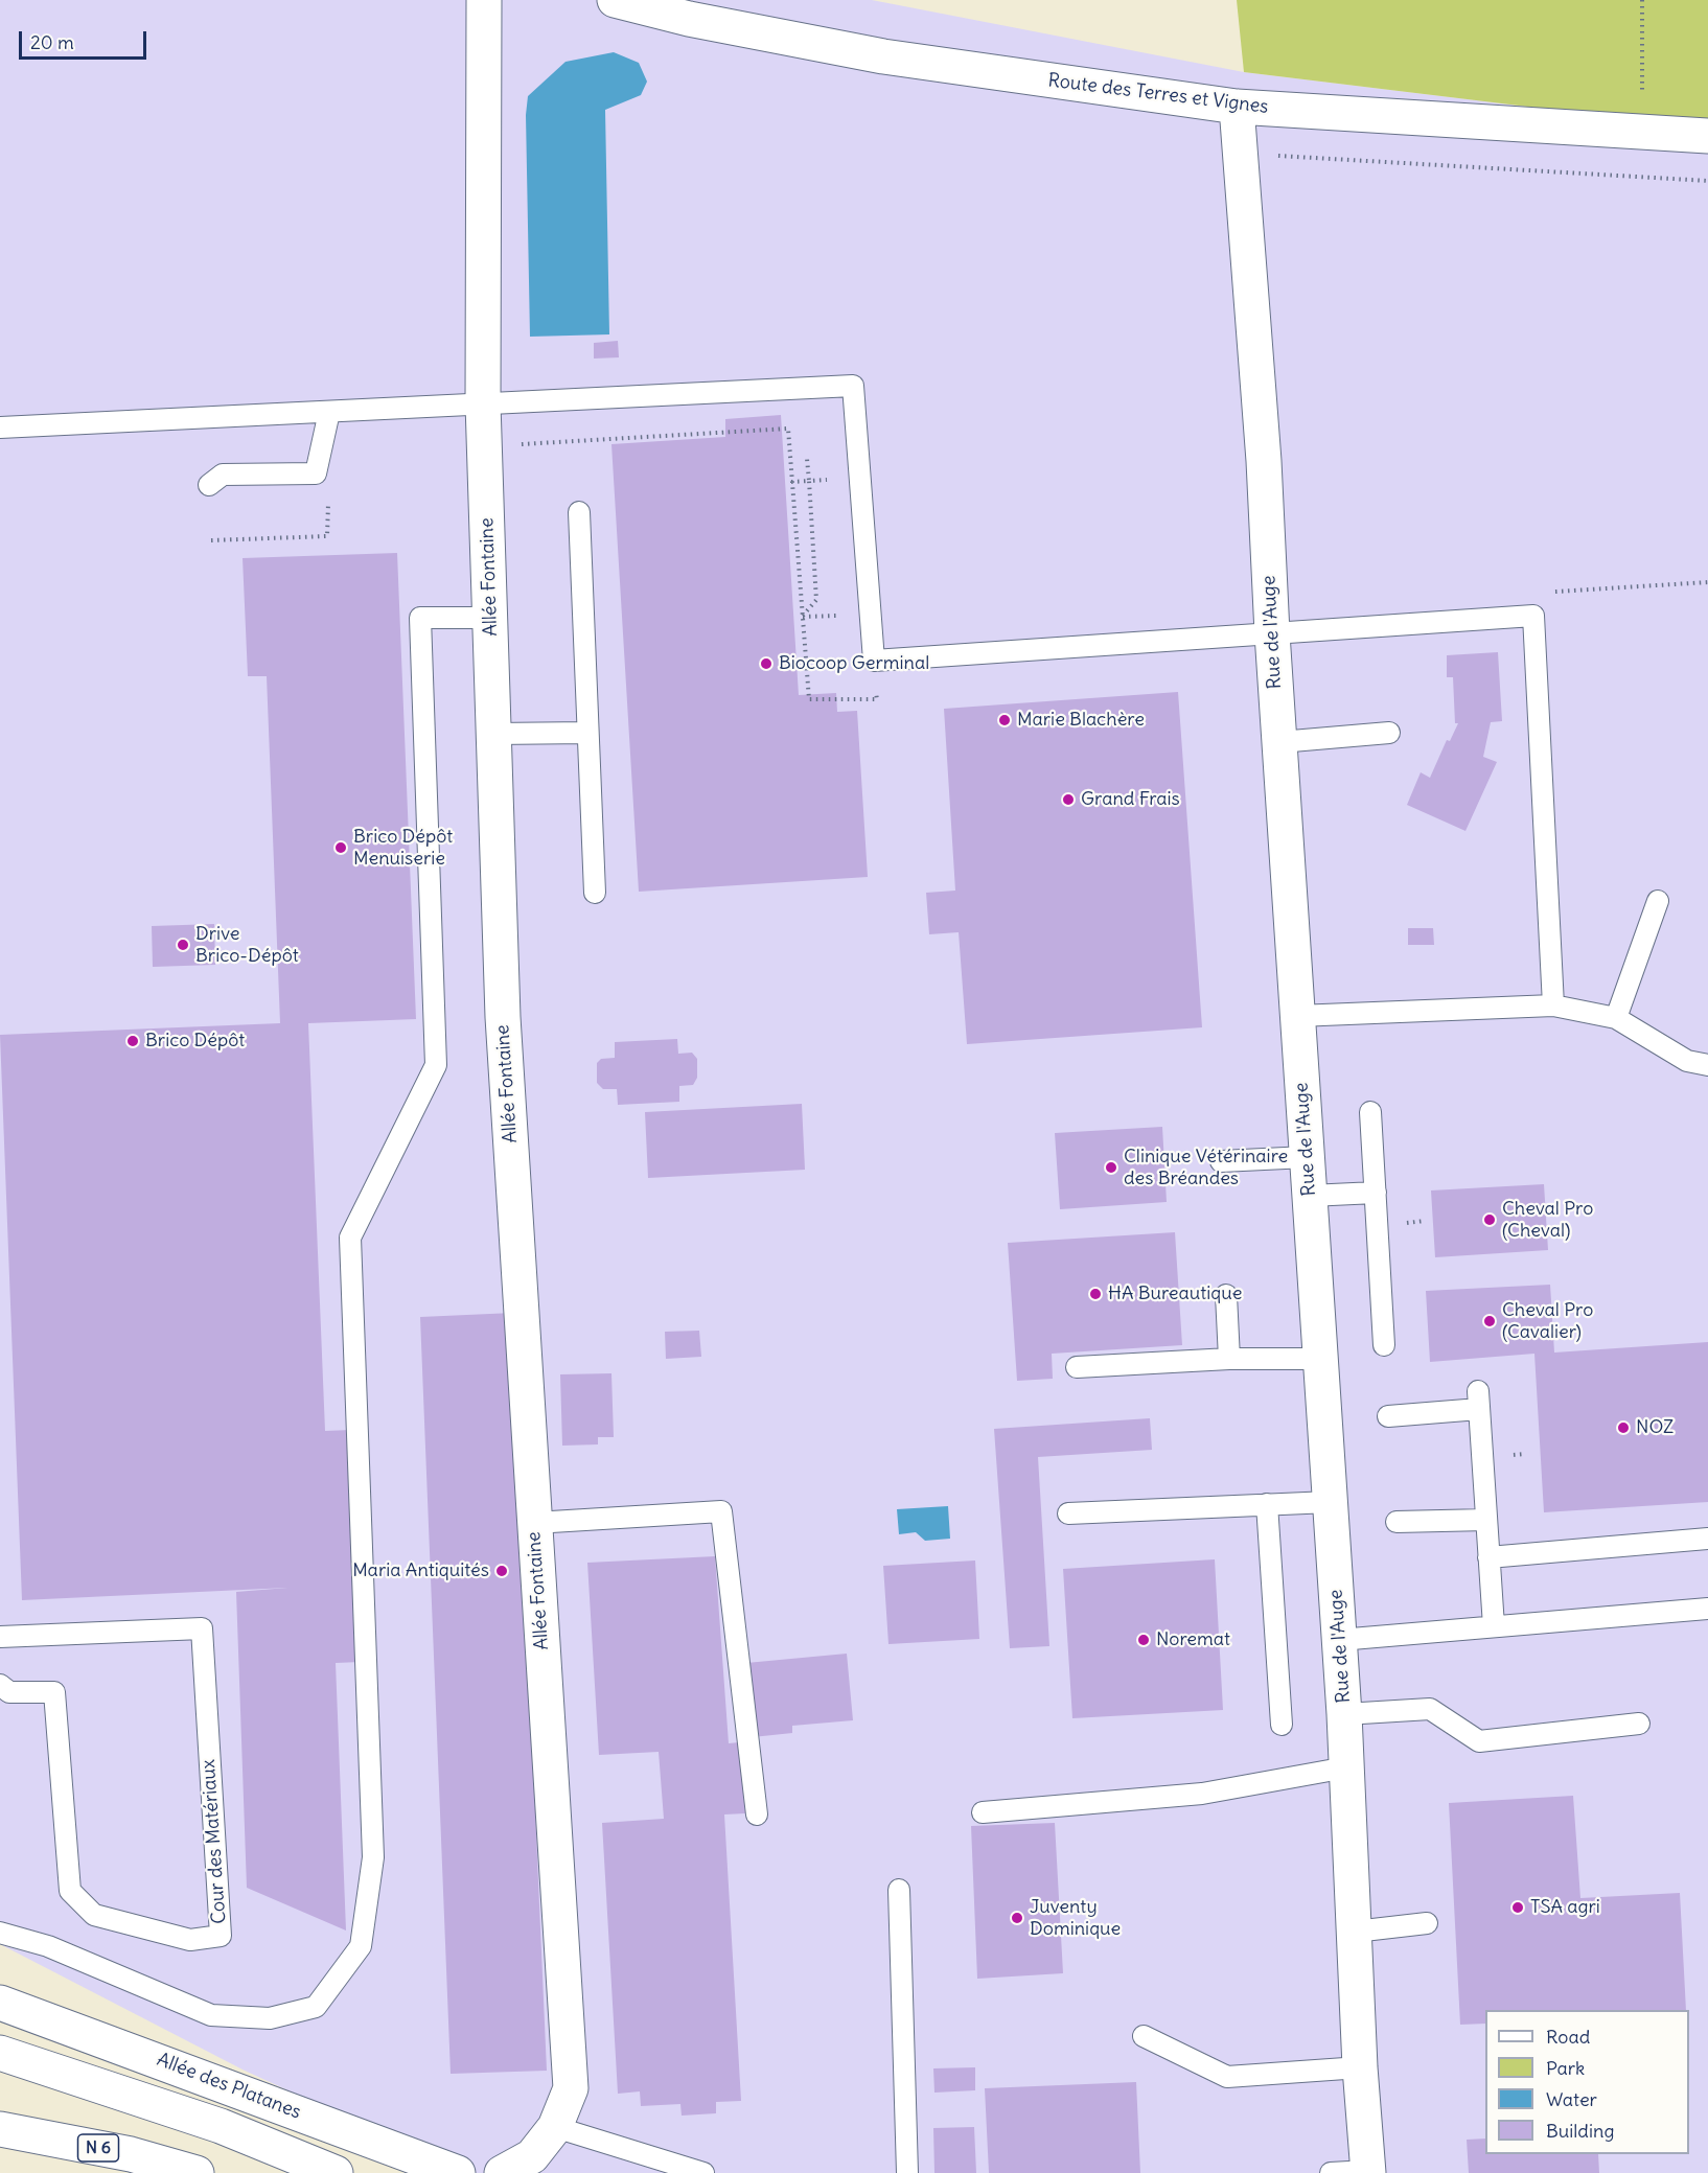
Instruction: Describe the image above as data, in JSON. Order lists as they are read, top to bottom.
{
  "streets": {
    "street": [
      "Route des Terres et Vignes",
      "Allée Fontaine",
      "Rue de l'Auge",
      "Allée des Platanes",
      "N 6"
    ],
    "lane": ["Cour des Matériaux"]
  },
  "crossings": [
    ["Route des Terres et Vignes", "Rue de l'Auge"]
  ],
  "places": [
    "Biocoop Germinal",
    "Marie Blachère",
    "Grand Frais",
    "Brico Dépôt Menuiserie",
    "Drive Brico-Dépôt",
    "Brico Dépôt",
    "Clinique Vétérinaire des Bréandes",
    "Cheval Pro (Cheval)",
    "HA Bureautique",
    "Cheval Pro (Cavalier)",
    "NOZ",
    "Maria Antiquités",
    "Noremat",
    "TSA agri",
    "Juventy Dominique"
  ],
  "legend": [
    "Road",
    "Park",
    "Water",
    "Building"
  ],
  "scale_bar": "20 m"
}
